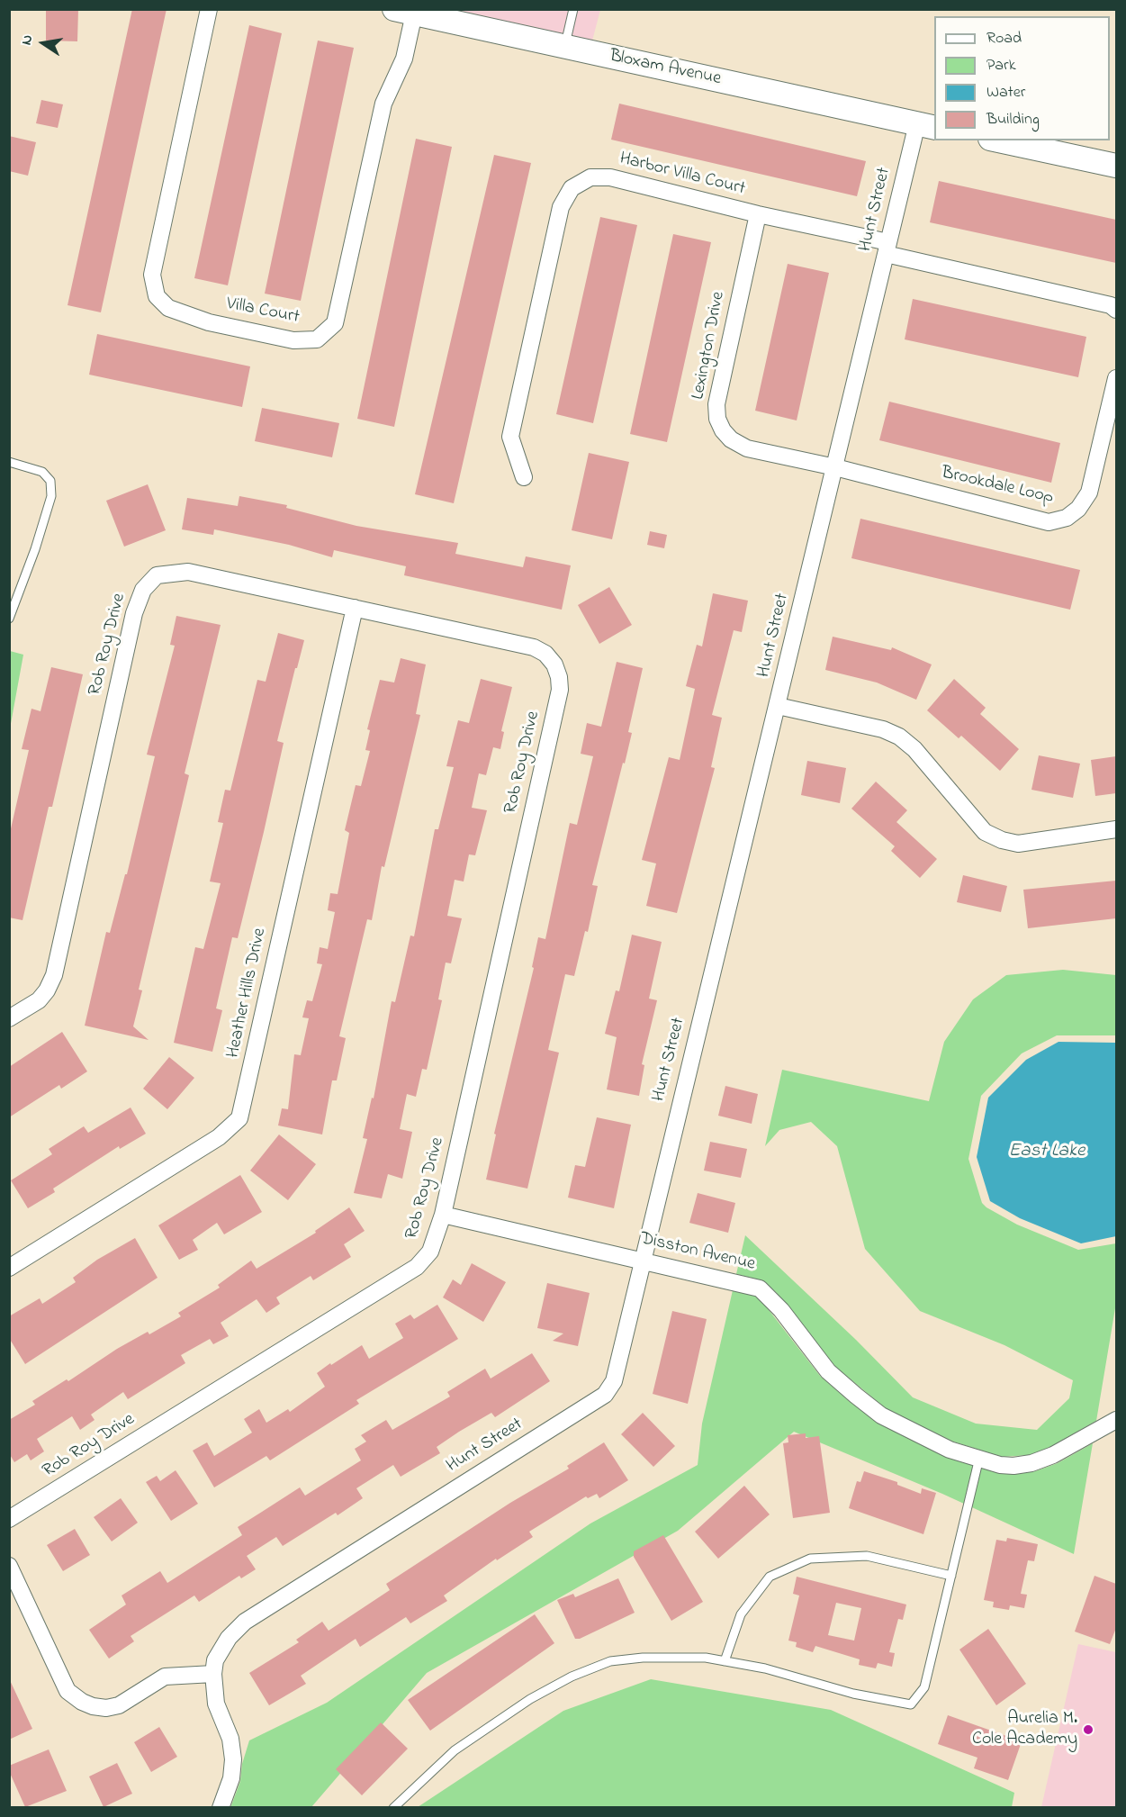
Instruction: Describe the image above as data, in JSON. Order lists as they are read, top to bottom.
{
  "streets": {
    "street": [
      "Bloxam Avenue",
      "Harbor Villa Court",
      "Hunt Street",
      "Villa Court",
      "Lexington Drive",
      "Brookdale Loop",
      "Rob Roy Drive",
      "Heather Hills Drive",
      "Disston Avenue"
    ]
  },
  "crossings": [
    ["Bloxam Avenue", "Hunt Street"],
    ["Bloxam Avenue", "Villa Court"],
    ["Harbor Villa Court", "Hunt Street"],
    ["Harbor Villa Court", "Lexington Drive"],
    ["Hunt Street", "Lexington Drive"],
    ["Hunt Street", "Brookdale Loop"],
    ["Hunt Street", "Disston Avenue"],
    ["Lexington Drive", "Brookdale Loop"],
    ["Rob Roy Drive", "Heather Hills Drive"],
    ["Rob Roy Drive", "Disston Avenue"]
  ],
  "water": ["East Lake"],
  "places": ["Aurelia M. Cole Academy"],
  "legend": [
    "Road",
    "Park",
    "Water",
    "Building"
  ],
  "north": "left"
}
